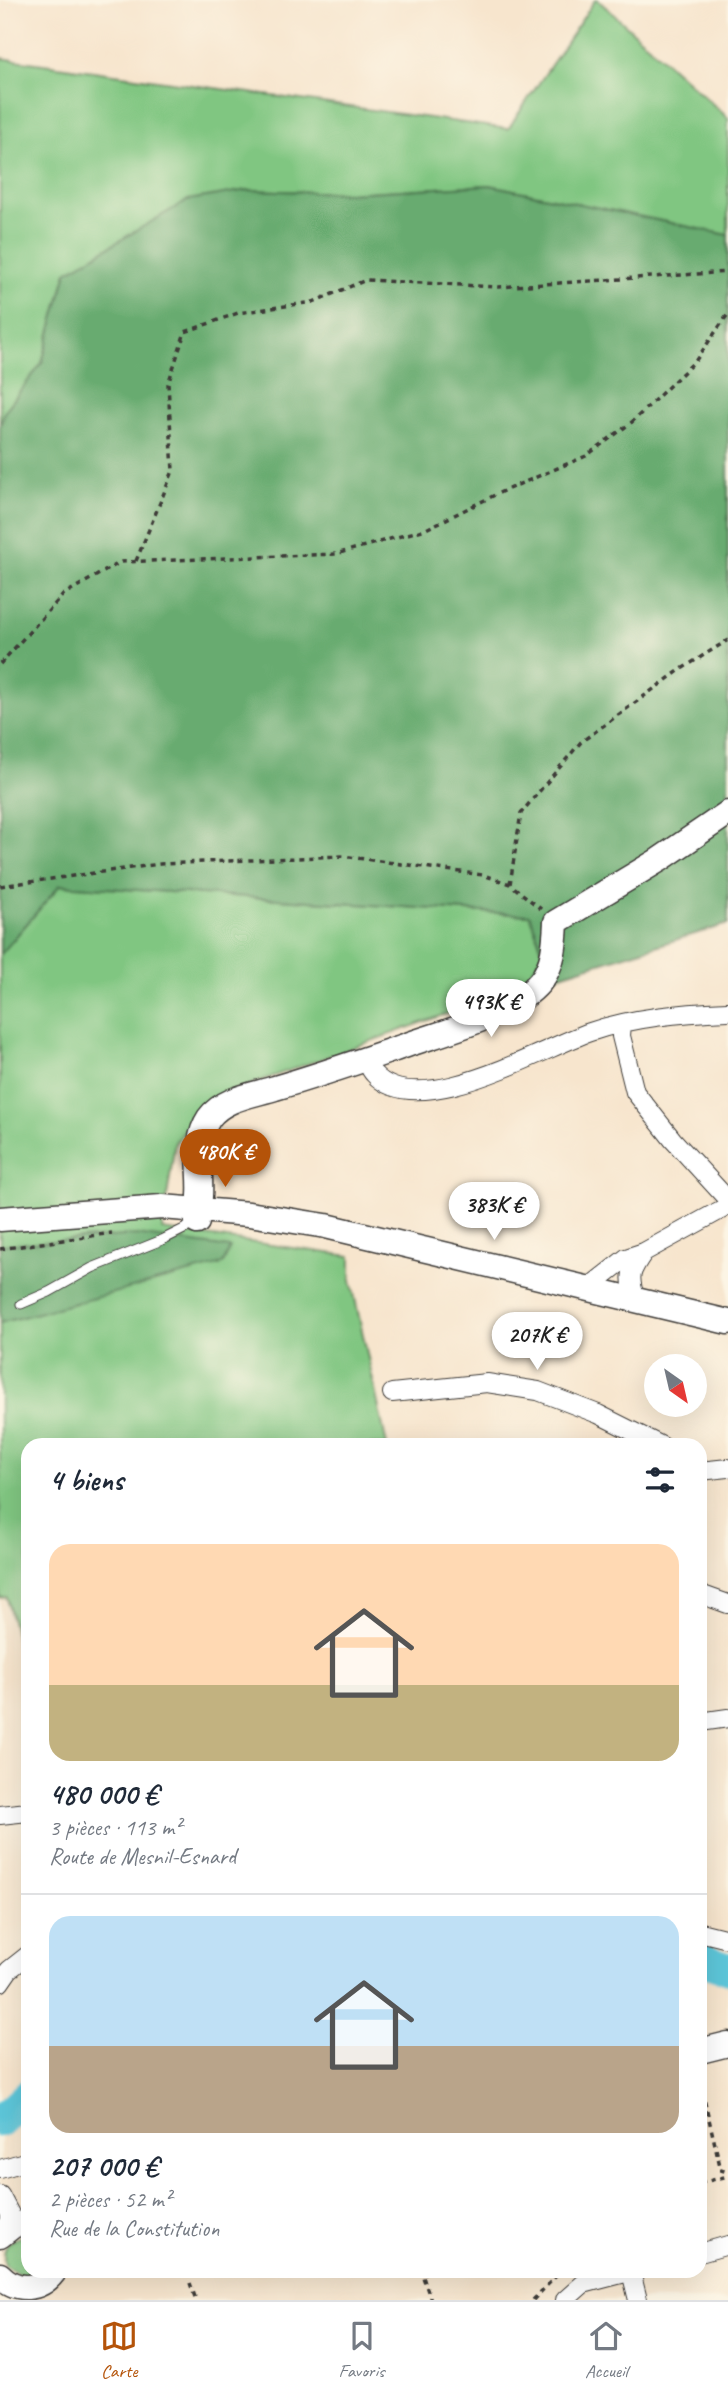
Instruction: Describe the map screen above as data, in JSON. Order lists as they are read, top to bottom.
{
  "north": "bottom right",
  "page": {
    "price": [
      "493K €",
      "480K €",
      "383K €",
      "207K €"
    ],
    "heading": "4 biens",
    "list": [
      {
        "name": "480 000 €",
        "note": "3 pièces · 113 m² · Route de Mesnil-Esnard"
      },
      {
        "name": "207 000 €",
        "note": "2 pièces · 52 m² · Rue de la Constitution"
      }
    ],
    "tabs": ["Carte", "Favoris", "Accueil"]
  }
}
